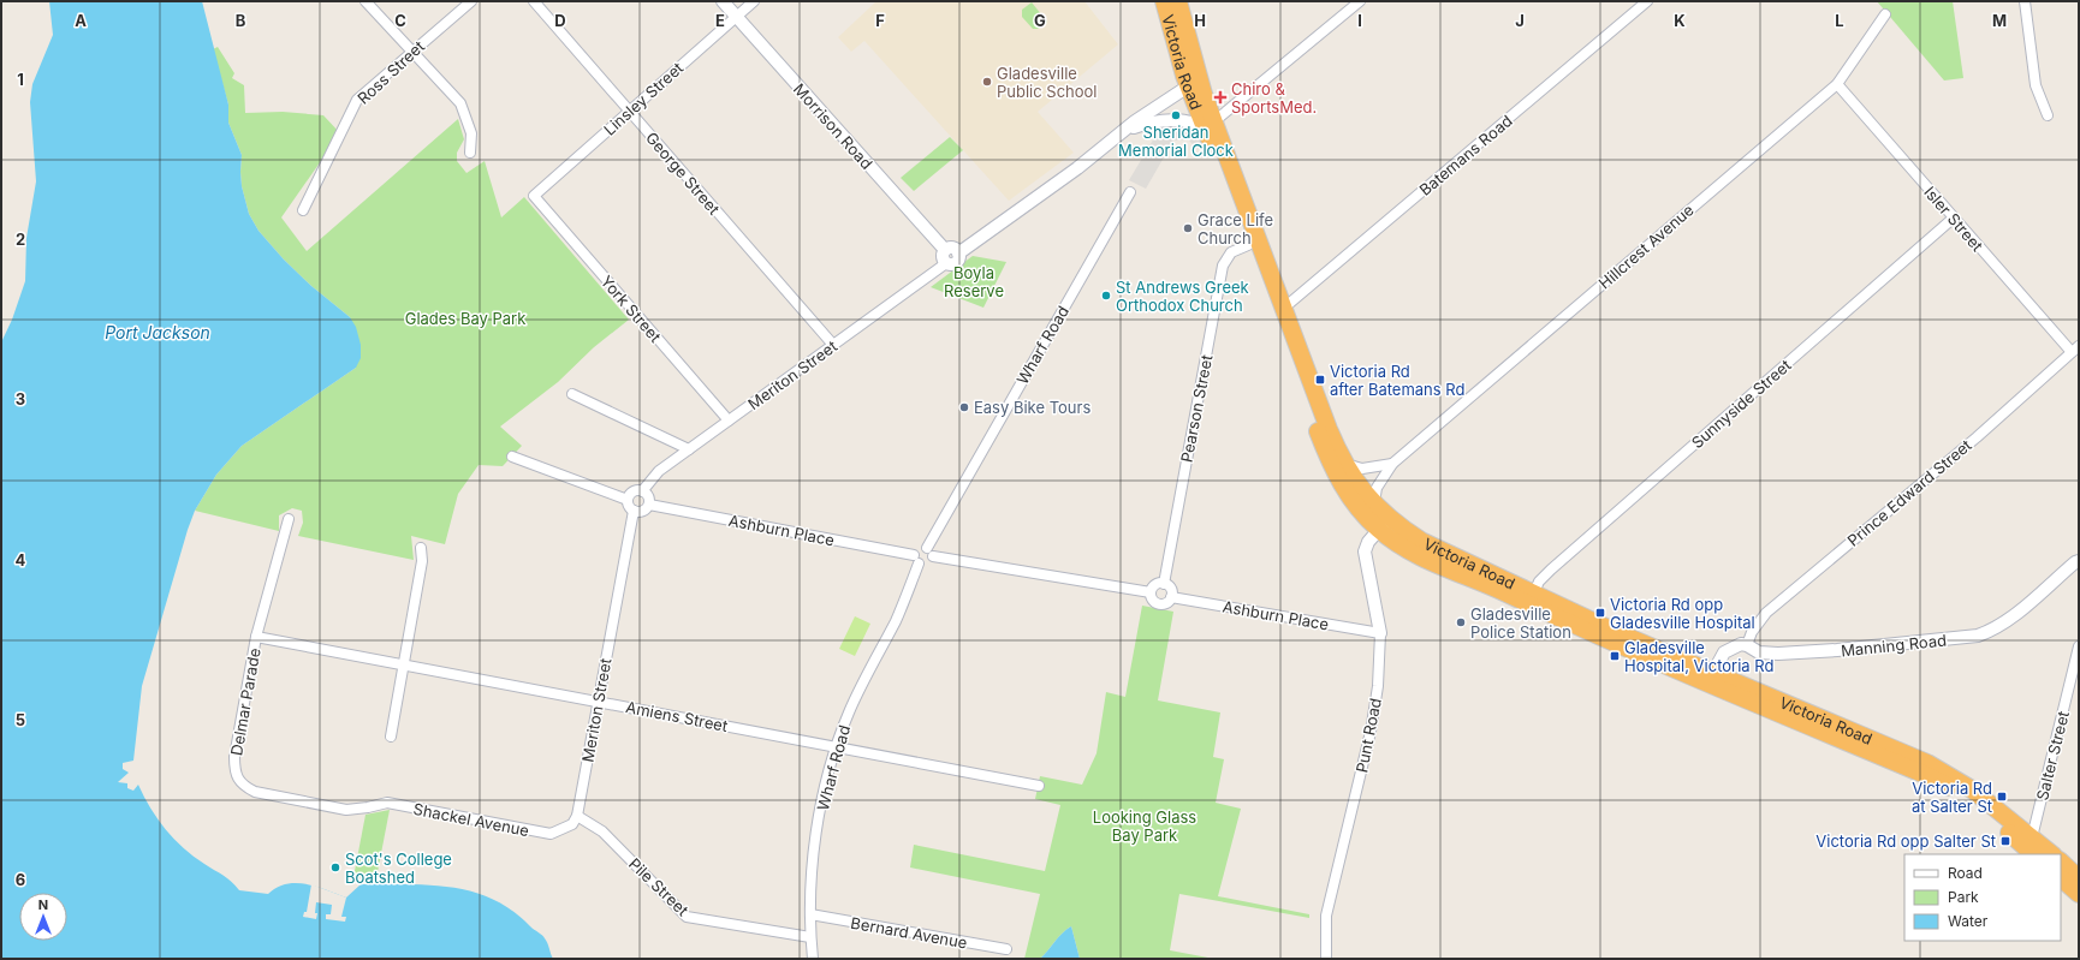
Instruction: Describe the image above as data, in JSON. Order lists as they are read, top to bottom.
{
  "streets": {
    "highway": ["Victoria Road"],
    "street": [
      "Ross Street",
      "Linsley Street",
      "Morrison Road",
      "Batemans Road",
      "George Street",
      "Isler Street",
      "Hillcrest Avenue",
      "York Street",
      "Wharf Road",
      "Meriton Street",
      "Sunnyside Street",
      "Pearson Street",
      "Prince Edward Street",
      "Ashburn Place",
      "Manning Road",
      "Delmar Parade",
      "Amiens Street",
      "Punt Road",
      "Salter Street",
      "Shackel Avenue",
      "Pile Street",
      "Bernard Avenue"
    ]
  },
  "crossings": [
    ["Victoria Road", "Batemans Road"],
    ["Victoria Road", "Sunnyside Street"],
    ["Victoria Road", "Pearson Street"],
    ["Victoria Road", "Punt Road"],
    ["Victoria Road", "Salter Street"],
    ["Linsley Street", "Morrison Road"],
    ["Linsley Street", "George Street"],
    ["Linsley Street", "York Street"],
    ["Morrison Road", "Meriton Street"],
    ["George Street", "Meriton Street"],
    ["Isler Street", "Hillcrest Avenue"],
    ["Isler Street", "Sunnyside Street"],
    ["Isler Street", "Prince Edward Street"],
    ["York Street", "Meriton Street"],
    ["Wharf Road", "Ashburn Place"],
    ["Wharf Road", "Amiens Street"],
    ["Wharf Road", "Pile Street"],
    ["Wharf Road", "Bernard Avenue"],
    ["Meriton Street", "Ashburn Place"],
    ["Meriton Street", "Amiens Street"],
    ["Meriton Street", "Shackel Avenue"],
    ["Meriton Street", "Pile Street"],
    ["Pearson Street", "Ashburn Place"],
    ["Prince Edward Street", "Manning Road"],
    ["Ashburn Place", "Punt Road"],
    ["Delmar Parade", "Amiens Street"],
    ["Delmar Parade", "Shackel Avenue"],
    ["Shackel Avenue", "Pile Street"]
  ],
  "water": ["Port Jackson"],
  "parks": ["Boyla Reserve", "Glades Bay Park", "Looking Glass Bay Park"],
  "places": {
    "other": [
      "Gladesville Public School",
      "Sheridan Memorial Clock",
      "Grace Life Church",
      "St Andrews Greek Orthodox Church",
      "Easy Bike Tours",
      "Gladesville Police Station",
      "Scot's College Boatshed"
    ],
    "health": ["Chiro & SportsMed."],
    "transit": [
      "Victoria Rd after Batemans Rd",
      "Victoria Rd opp Gladesville Hospital",
      "Gladesville Hospital, Victoria Rd",
      "Victoria Rd at Salter St",
      "Victoria Rd opp Salter St"
    ]
  },
  "legend": ["Road", "Park", "Water"],
  "north": "top",
  "grid": {
    "columns": [
      "A",
      "B",
      "C",
      "D",
      "E",
      "F",
      "G",
      "H",
      "I",
      "J",
      "K",
      "L",
      "M"
    ],
    "rows": [
      "1",
      "2",
      "3",
      "4",
      "5",
      "6"
    ]
  }
}
